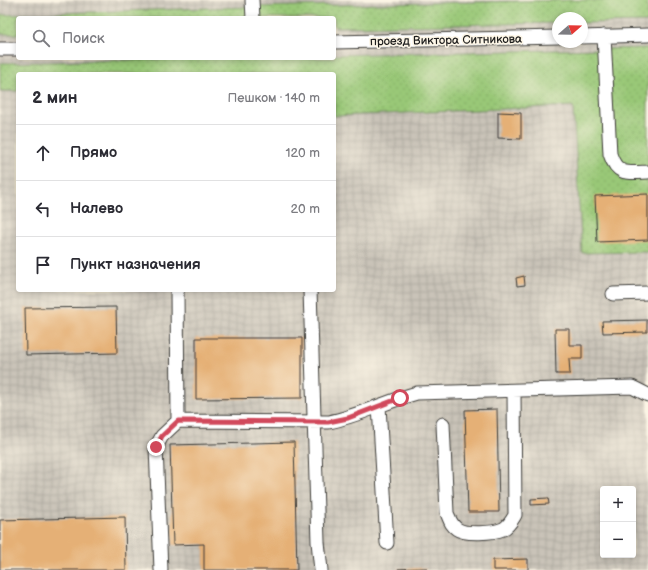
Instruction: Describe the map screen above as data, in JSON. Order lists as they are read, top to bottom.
{
  "streets": {
    "street": ["проезд Виктора Ситникова"]
  },
  "north": "right",
  "page": {
    "search": "Поиск",
    "heading": ["2 мин", "Пешком · 140 m"],
    "list": [
      ["Прямо", "120 m"],
      ["Налево", "20 m"],
      "Пункт назначения"
    ],
    "map_buttons": ["+", "−"]
  }
}
